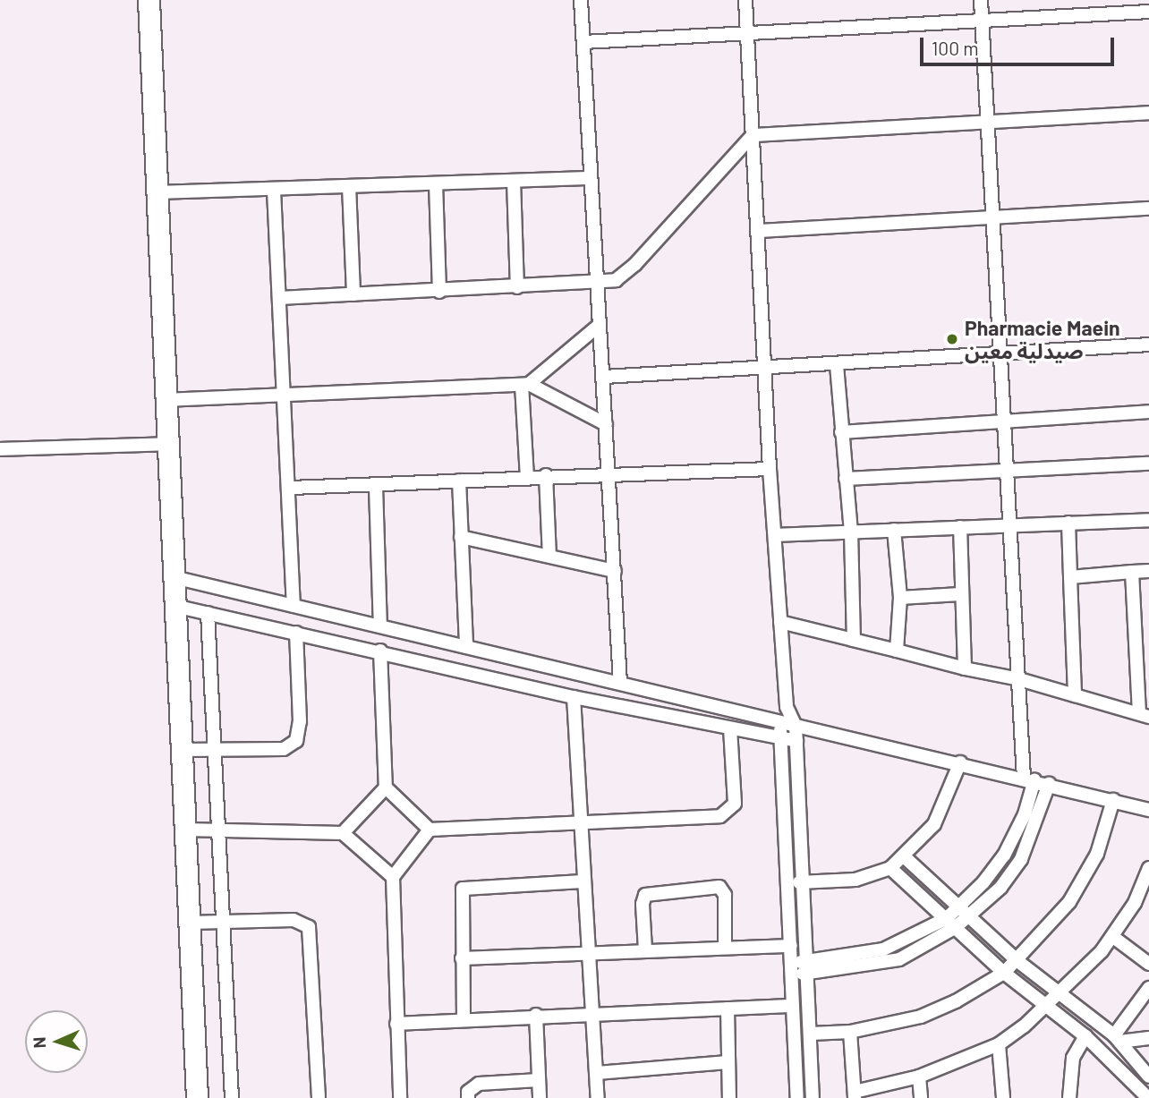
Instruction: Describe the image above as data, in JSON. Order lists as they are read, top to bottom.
{
  "places": ["Pharmacie Maein صيدلية معين"],
  "scale_bar": "100 m",
  "north": "left"
}
